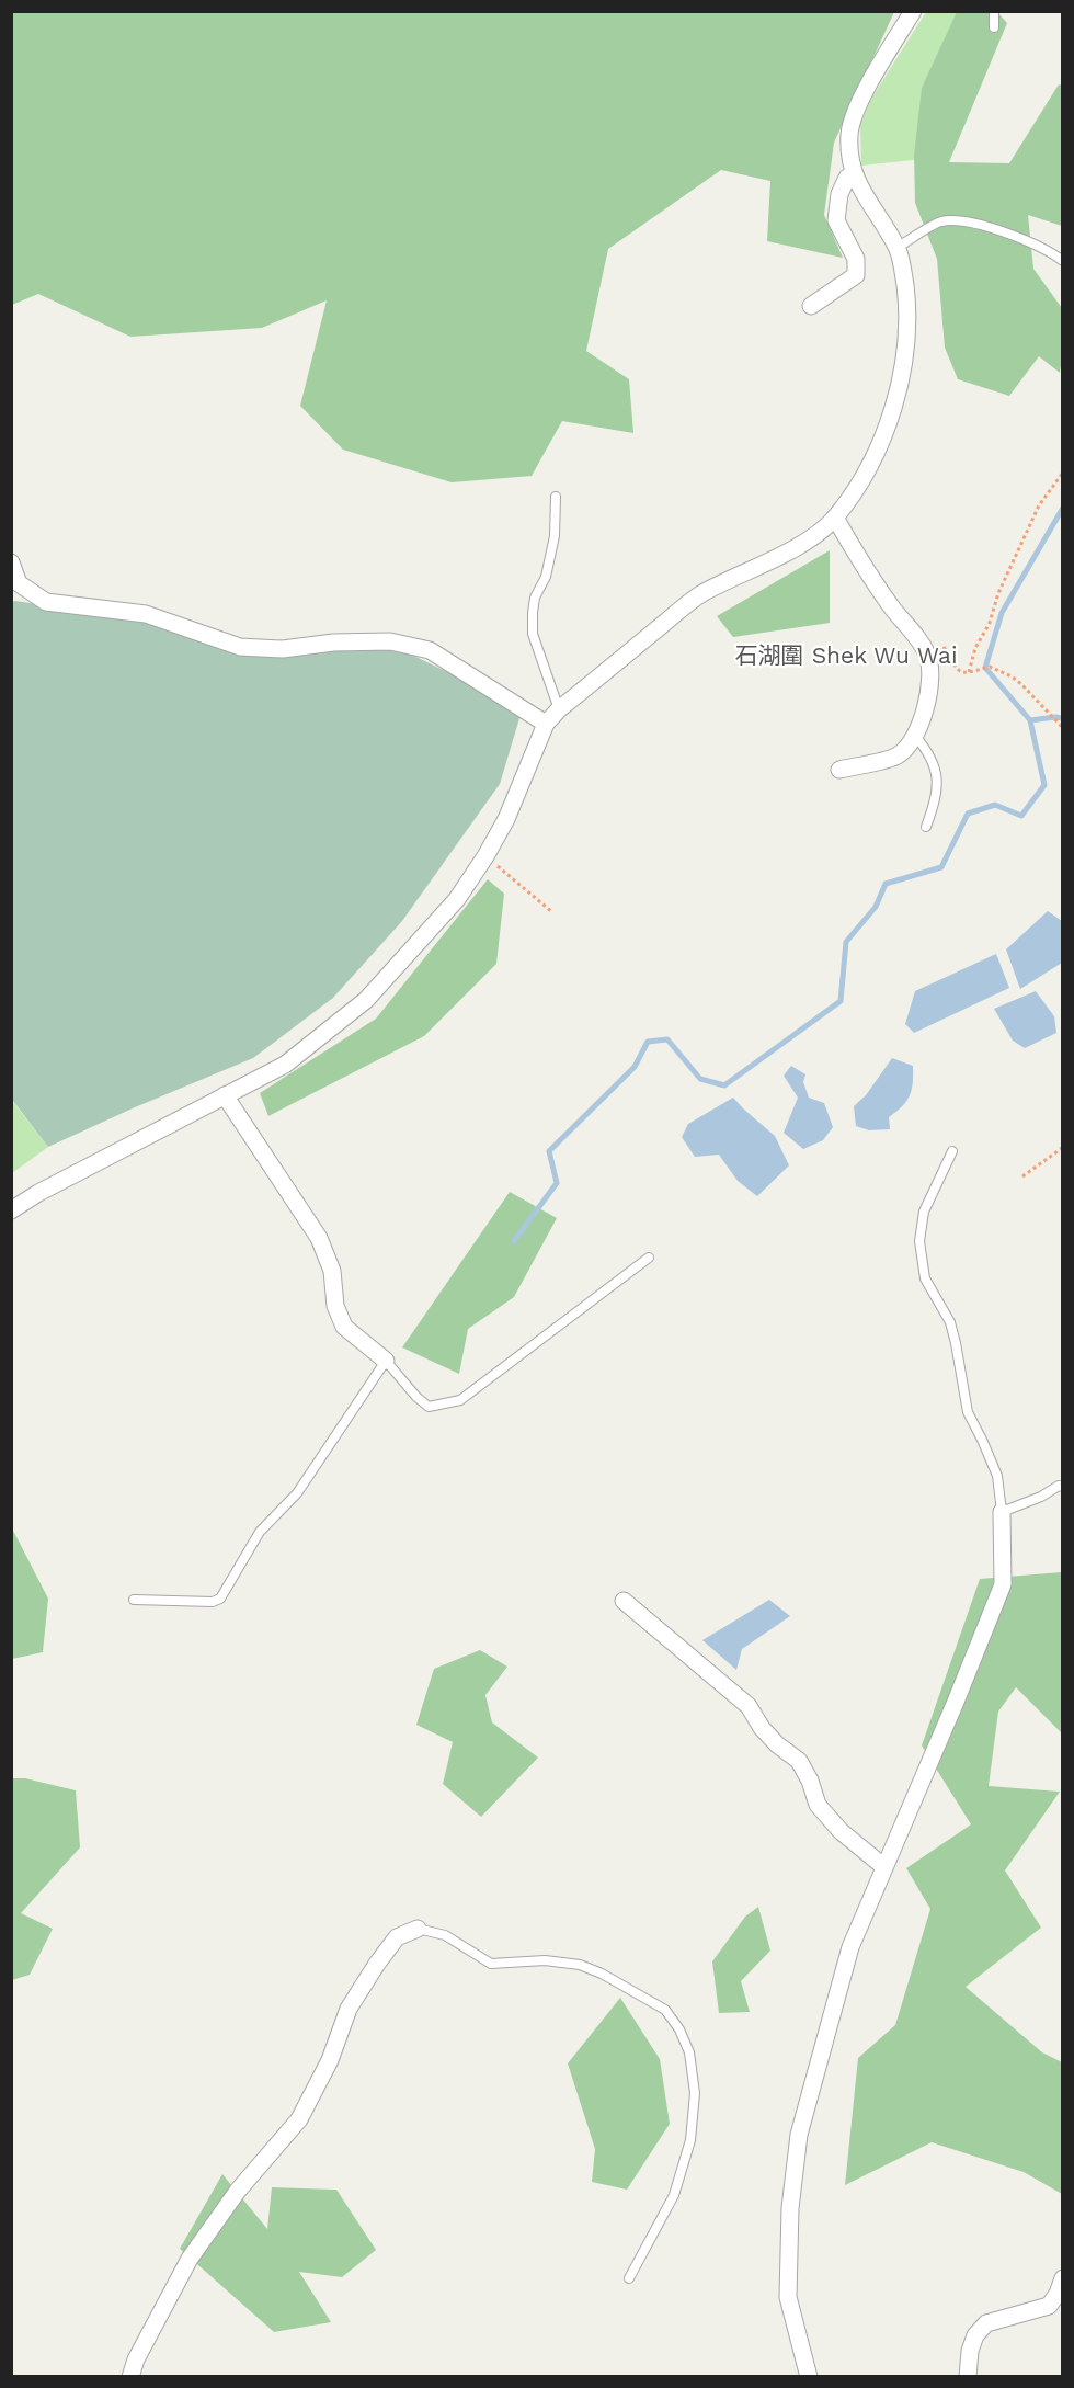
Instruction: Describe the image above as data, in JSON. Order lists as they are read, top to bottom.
{
  "districts": ["石湖圍 Shek Wu Wai"]
}
